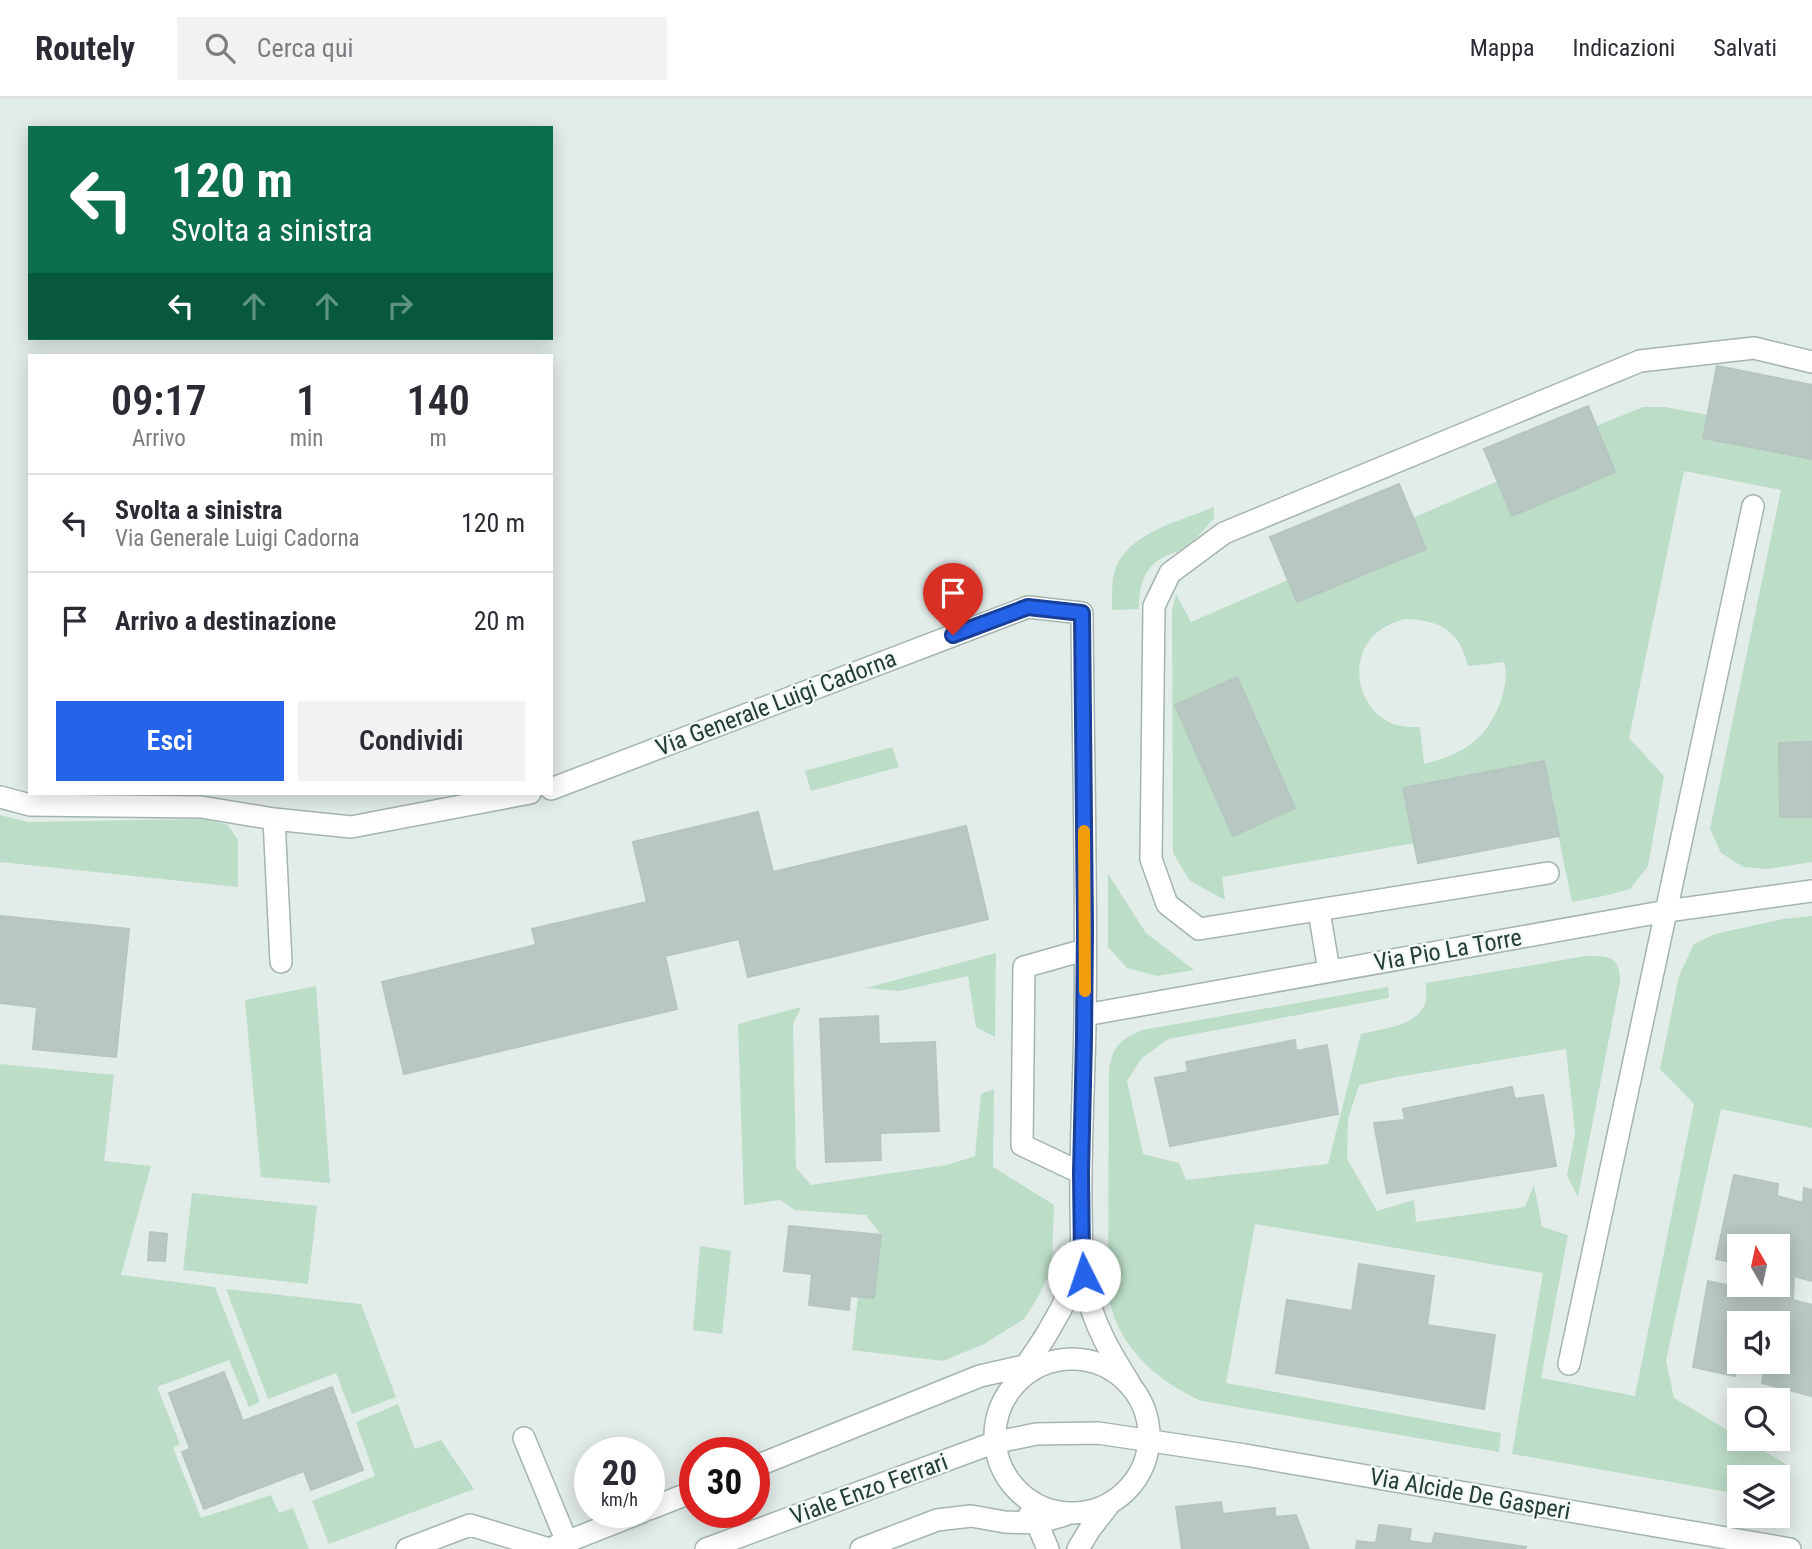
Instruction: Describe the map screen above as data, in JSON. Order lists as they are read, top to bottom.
{
  "streets": {
    "street": [
      "Via Generale Luigi Cadorna",
      "Via Pio La Torre",
      "Viale Enzo Ferrari",
      "Via Alcide De Gasperi"
    ]
  },
  "crossings": [
    ["Viale Enzo Ferrari", "Via Alcide De Gasperi"]
  ],
  "north": "top",
  "page": {
    "header": "Routely",
    "search": "Cerca qui",
    "nav": ["Mappa", "Indicazioni", "Salvati"],
    "turn": ["120 m", "Svolta a sinistra"],
    "eta": [
      "09:17",
      "Arrivo",
      "1",
      "min",
      "140",
      "m"
    ],
    "list": [
      {
        "name": "Svolta a sinistra",
        "note": "Via Generale Luigi Cadorna",
        "value": "120 m"
      },
      {
        "name": "Arrivo a destinazione",
        "value": "20 m"
      }
    ],
    "buttons": ["Esci", "Condividi"],
    "speed": "20 km/h",
    "limit": "30"
  }
}
